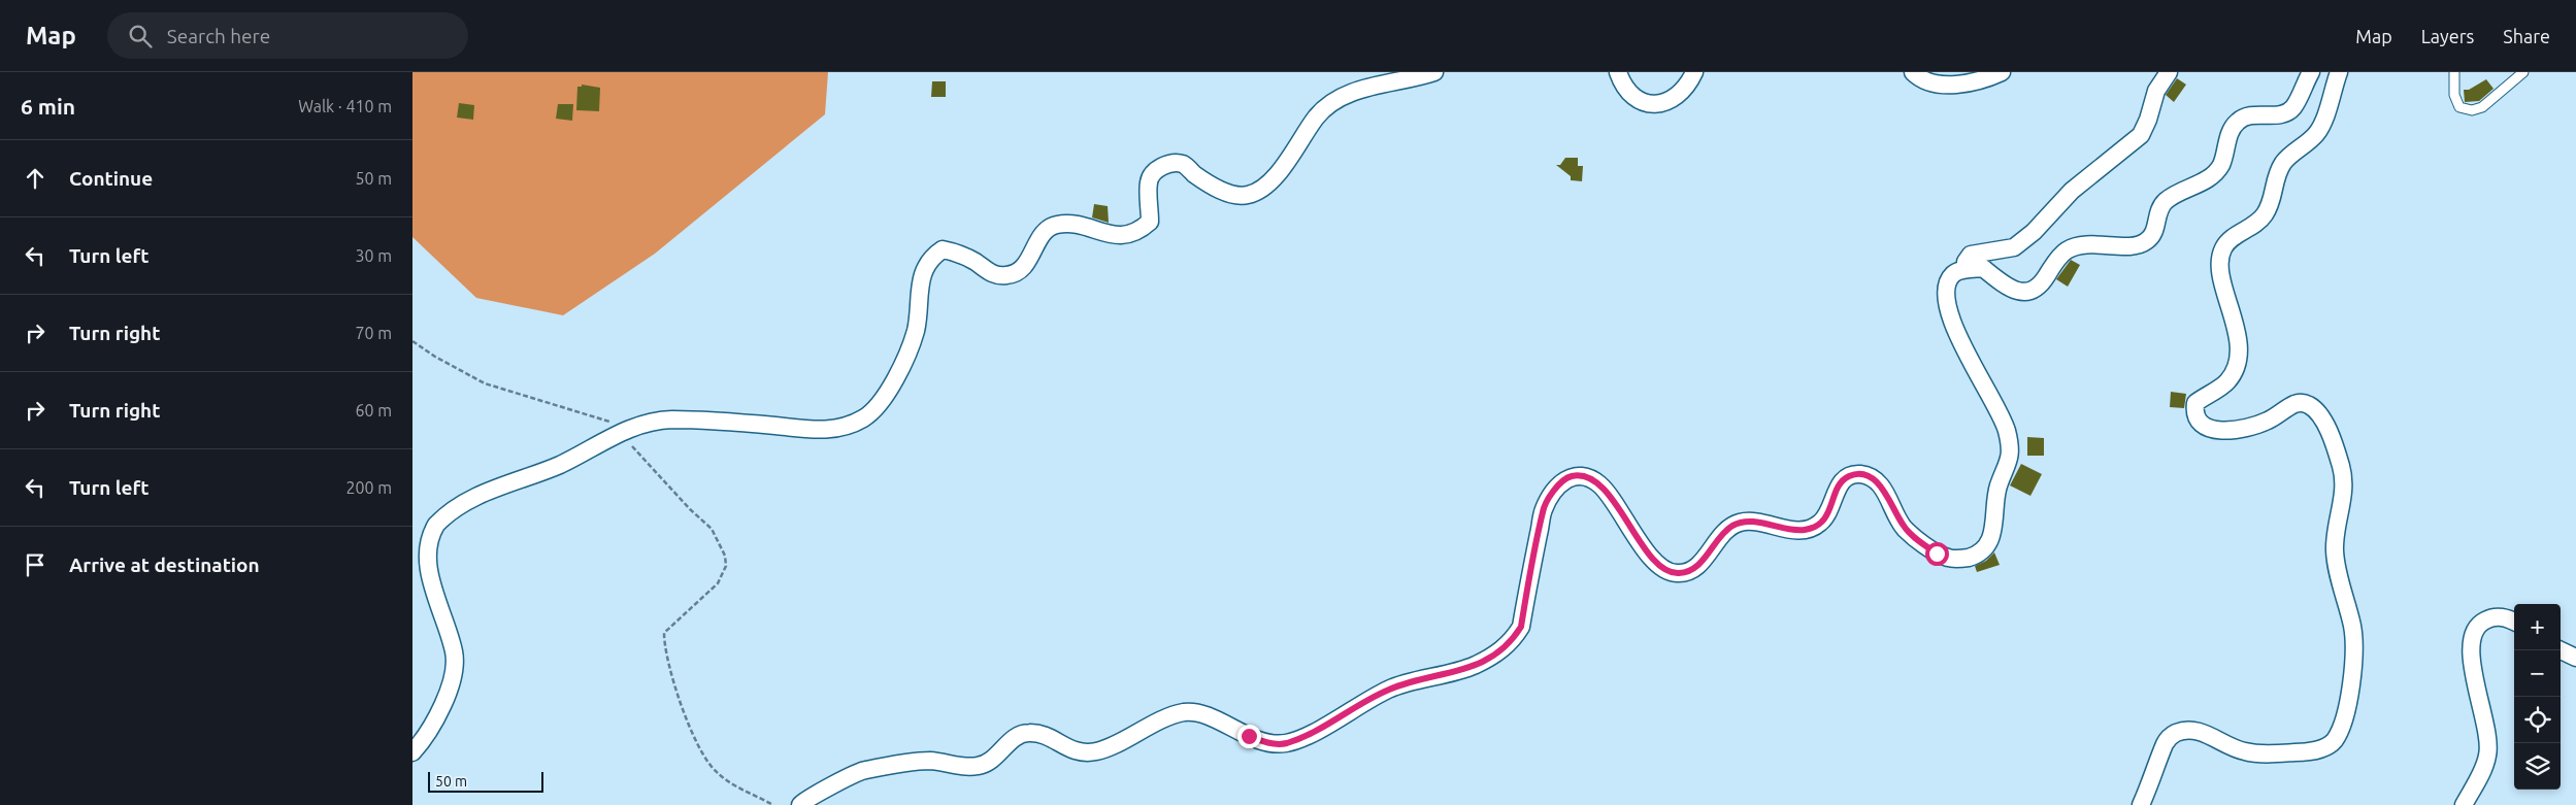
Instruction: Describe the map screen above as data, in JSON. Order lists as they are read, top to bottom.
{
  "scale_bar": "50 m",
  "page": {
    "header": "Map",
    "search": "Search here",
    "nav": ["Map", "Layers", "Share"],
    "heading": ["6 min", "Walk · 410 m"],
    "list": [
      ["Continue", "50 m"],
      ["Turn left", "30 m"],
      ["Turn right", "70 m"],
      ["Turn right", "60 m"],
      ["Turn left", "200 m"],
      "Arrive at destination"
    ],
    "map_buttons": ["+", "−"],
    "scale": "50 m"
  }
}
